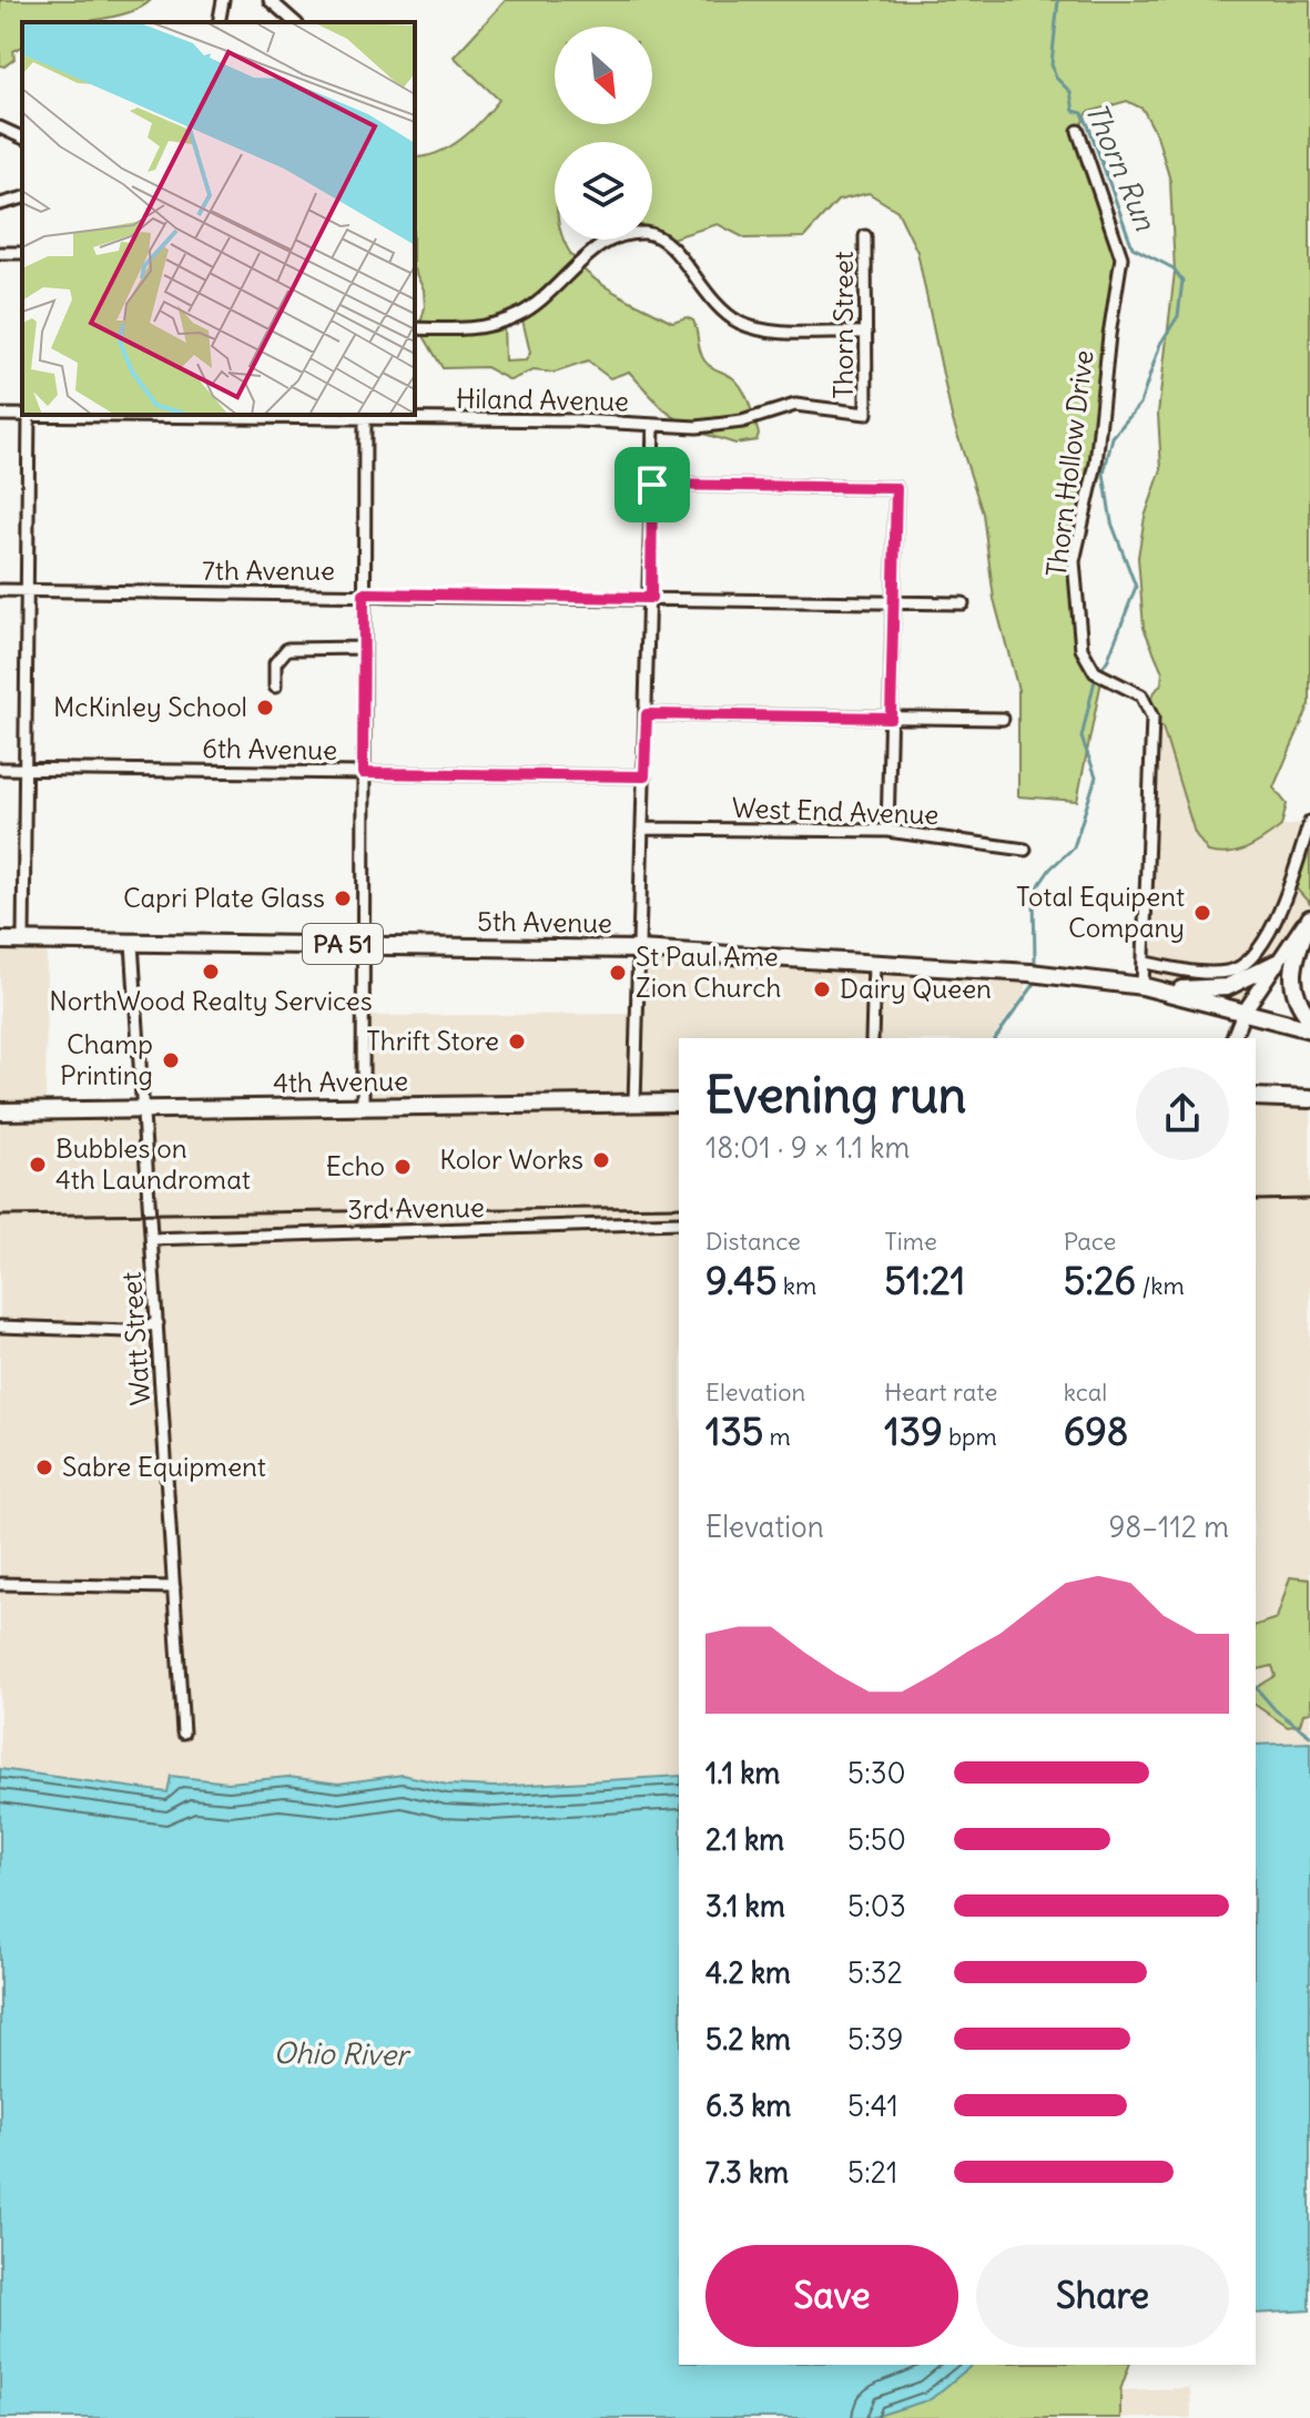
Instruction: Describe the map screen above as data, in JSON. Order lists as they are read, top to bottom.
{
  "streets": {
    "main road": ["5th Avenue", "PA 51", "4th Avenue"],
    "street": [
      "Thorn Street",
      "Hiland Avenue",
      "Thorn Hollow Drive",
      "7th Avenue",
      "6th Avenue",
      "West End Avenue",
      "3rd Avenue",
      "Watt Street"
    ]
  },
  "crossings": [
    ["Thorn Street", "Hiland Avenue"],
    ["Thorn Hollow Drive", "5th Avenue"],
    ["5th Avenue", "PA 51"],
    ["5th Avenue", "Watt Street"],
    ["4th Avenue", "Watt Street"],
    ["3rd Avenue", "Watt Street"]
  ],
  "water": ["Thorn Run", "Ohio River"],
  "places": [
    "McKinley School",
    "Capri Plate Glass",
    "Total Equipent Company",
    "NorthWood Realty Services",
    "St Paul Ame Zion Church",
    "Dairy Queen",
    "Thrift Store",
    "Champ Printing",
    "Kolor Works",
    "Bubbles on 4th Laundromat",
    "Echo",
    "Sabre Equipment"
  ],
  "north": "bottom right",
  "page": {
    "heading": ["Evening run", "18:01 · 9 × 1.1 km"],
    "stats": [
      ["Distance", "9.45 km"],
      ["Time", "51:21"],
      ["Pace", "5:26 /km"],
      ["Elevation", "135 m"],
      ["Heart rate", "139 bpm"],
      ["kcal", "698"]
    ],
    "chart": ["Elevation", "98–112 m"],
    "list": [
      {
        "name": "1.1 km",
        "note": "5:30"
      },
      {
        "name": "2.1 km",
        "note": "5:50"
      },
      {
        "name": "3.1 km",
        "note": "5:03"
      },
      {
        "name": "4.2 km",
        "note": "5:32"
      },
      {
        "name": "5.2 km",
        "note": "5:39"
      },
      {
        "name": "6.3 km",
        "note": "5:41"
      },
      {
        "name": "7.3 km",
        "note": "5:21"
      }
    ],
    "buttons": ["Save", "Share"]
  }
}
